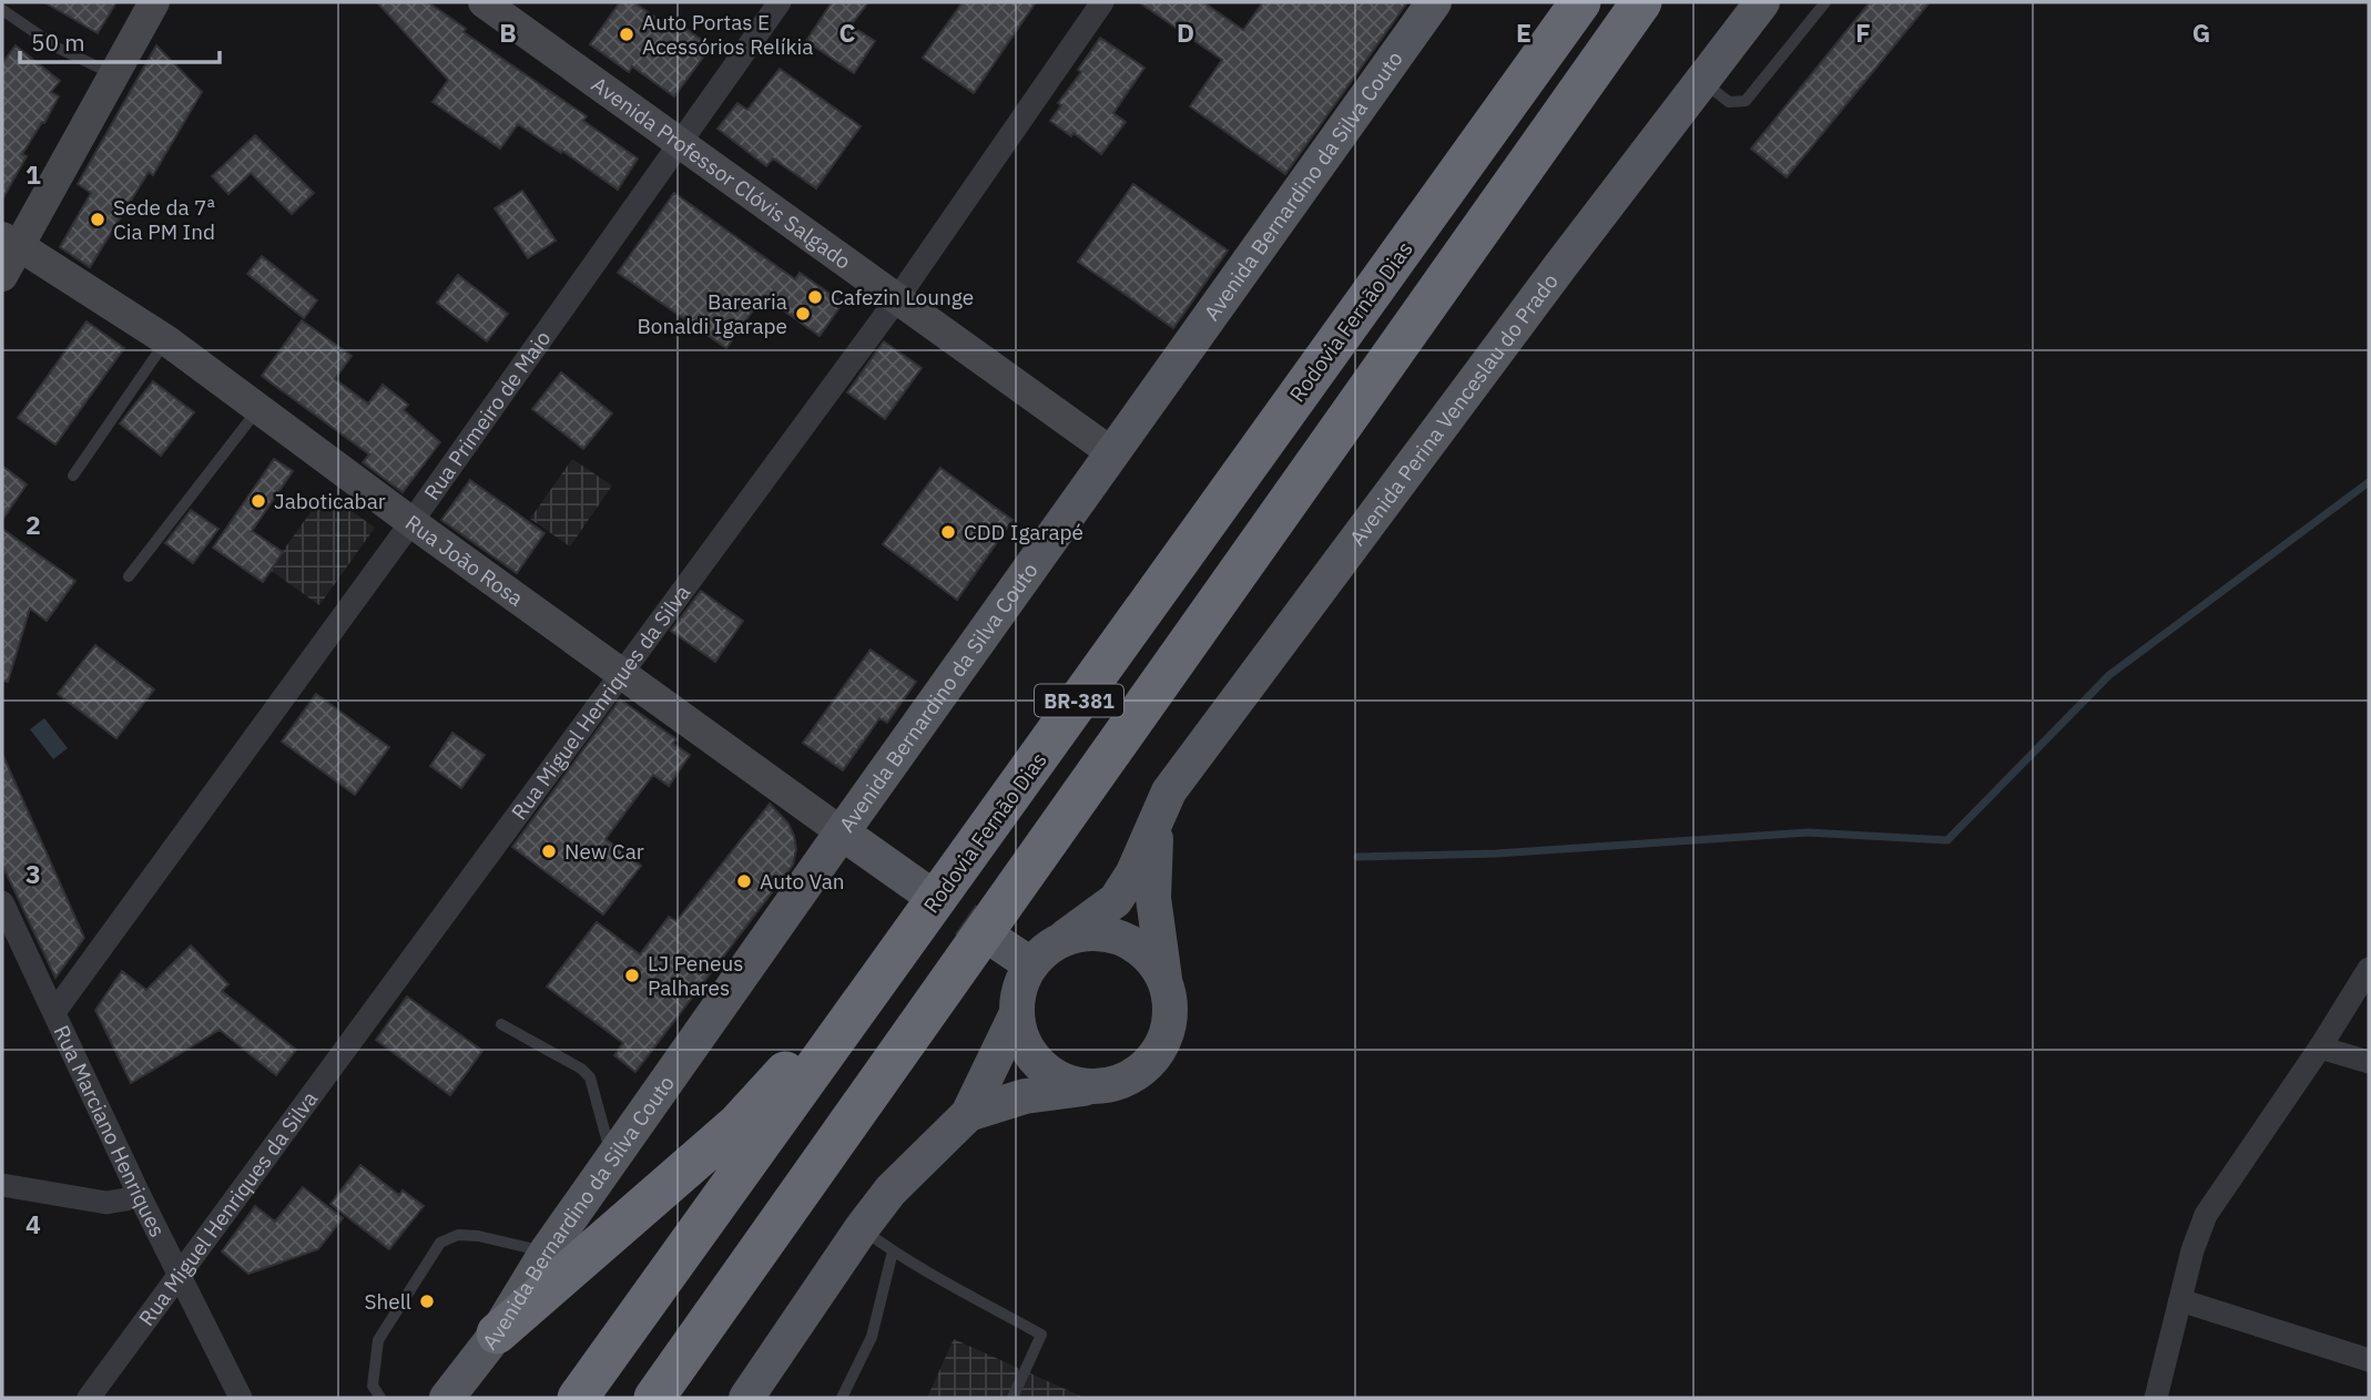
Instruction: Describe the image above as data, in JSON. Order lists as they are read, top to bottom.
{
  "streets": {
    "highway": ["Rodovia Fernão Dias", "BR-381"],
    "main road": [
      "Avenida Professor Clóvis Salgado",
      "Avenida Bernardino da Silva Couto",
      "Avenida Perina Venceslau do Prado",
      "Rua João Rosa"
    ],
    "street": ["Rua Primeiro de Maio", "Rua Miguel Henriques da Silva", "Rua Marciano Henriques"]
  },
  "crossings": [
    ["Avenida Professor Clóvis Salgado", "Avenida Bernardino da Silva Couto"],
    ["Avenida Professor Clóvis Salgado", "Rua Primeiro de Maio"],
    ["Avenida Professor Clóvis Salgado", "Rua Miguel Henriques da Silva"],
    ["Avenida Bernardino da Silva Couto", "Rua João Rosa"],
    ["Rua Primeiro de Maio", "Rua João Rosa"],
    ["Rua Primeiro de Maio", "Rua Marciano Henriques"],
    ["Rua João Rosa", "Rua Miguel Henriques da Silva"],
    ["Rua Miguel Henriques da Silva", "Rua Marciano Henriques"]
  ],
  "places": [
    "Auto Portas E Acessórios Relíkia",
    "Sede da 7ª Cia PM Ind",
    "Cafezin Lounge",
    "Barearia Bonaldi Igarape",
    "Jaboticabar",
    "CDD Igarapé",
    "New Car",
    "Auto Van",
    "LJ Peneus Palhares",
    "Shell"
  ],
  "scale_bar": "50 m",
  "grid": {
    "columns": [
      "B",
      "C",
      "D",
      "E",
      "F",
      "G"
    ],
    "rows": [
      "1",
      "2",
      "3",
      "4"
    ]
  }
}
